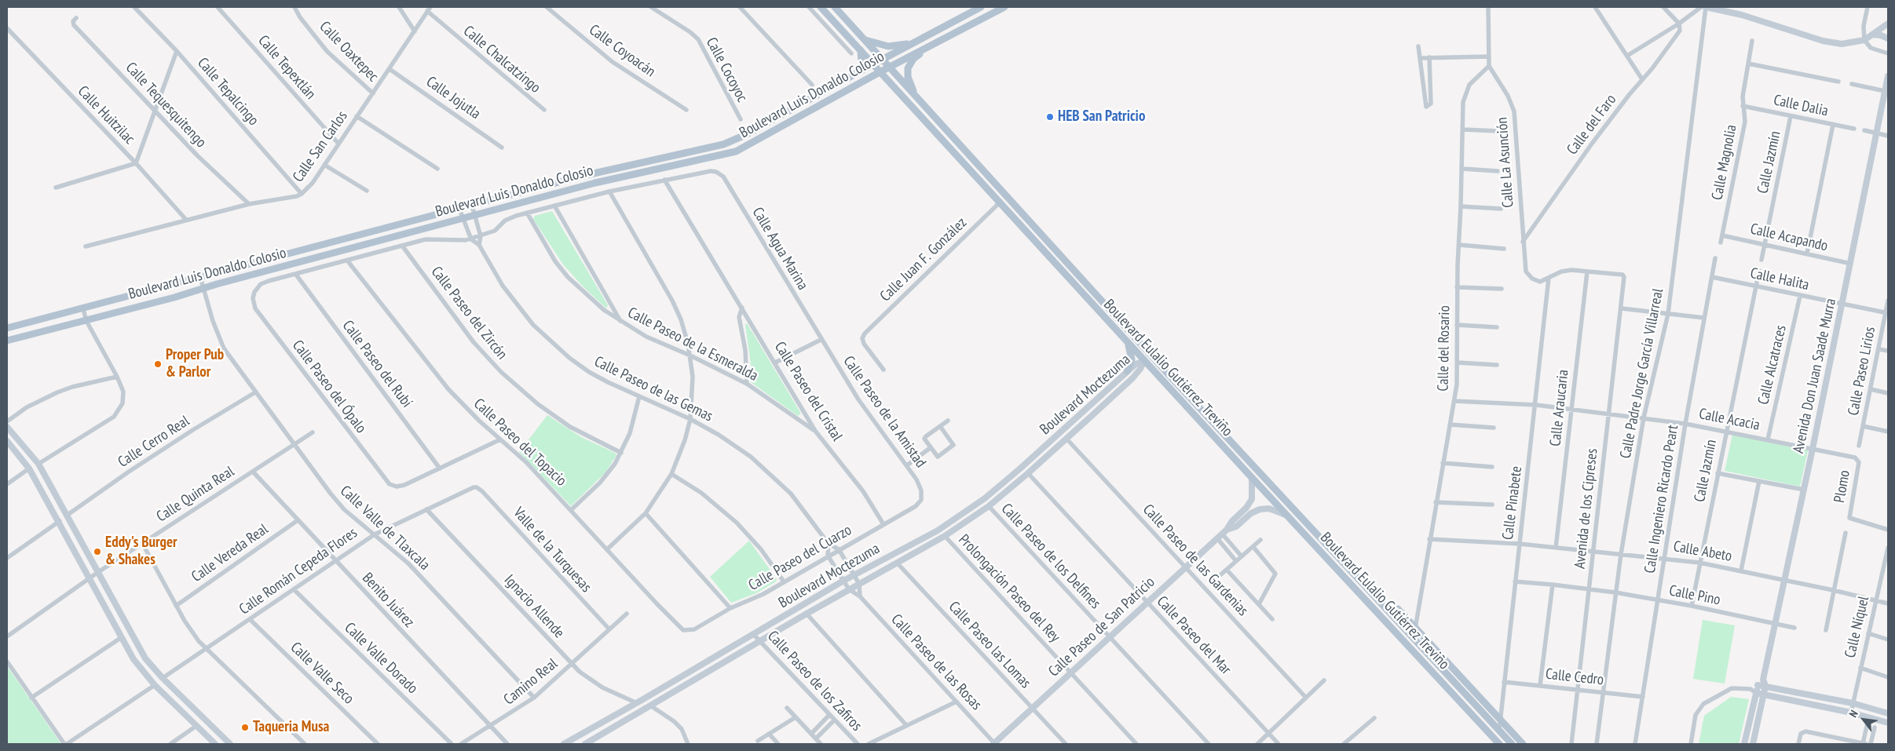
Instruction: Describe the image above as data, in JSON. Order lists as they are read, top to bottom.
{
  "streets": {
    "main road": [
      "Boulevard Luis Donaldo Colosio",
      "Boulevard Eulalio Gutiérrez Treviño",
      "Avenida Don Juan Saade Murra",
      "Boulevard Moctezuma",
      "Calle Paseo de San Patricio"
    ],
    "street": [
      "Calle Coyoacán",
      "Calle Oaxtepec",
      "Calle Chalcatzingo",
      "Calle Tepextlán",
      "Calle Cocoyoc",
      "Calle Tepalcingo",
      "Calle Jojutla",
      "Calle Tequesquitengo",
      "Calle Dalia",
      "Calle Huitzilac",
      "Calle del Faro",
      "Calle San Carlos",
      "Calle La Asunción",
      "Calle Magnolia",
      "Calle Jazmín",
      "Calle Acapando",
      "Calle Agua Marina",
      "Calle Juan F. González",
      "Calle Halita",
      "Calle Paseo del Zircón",
      "Calle Paseo de la Esmeralda",
      "Calle del Rosario",
      "Calle Paseo del Rubí",
      "Calle Alcatraces",
      "Calle Paseo Lirios",
      "Calle Padre Jorge García Villarreal",
      "Calle Paseo del Ópalo",
      "Calle Paseo de las Gemas",
      "Calle Paseo del Cristal",
      "Calle Araucaria",
      "Calle Paseo de la Amistad",
      "Calle Acacia",
      "Calle Cerro Real",
      "Calle Paseo del Topacio",
      "Plomo",
      "Calle Quinta Real",
      "Calle Ingeniero Ricardo Peart",
      "Calle Pinabete",
      "Avenida de los Cipreses",
      "Calle Valle de Tlaxcala",
      "Valle de la Turquesas",
      "Calle Abeto",
      "Calle Vereda Real",
      "Calle Paseo de los Delfines",
      "Calle Paseo del Cuarzo",
      "Calle Paseo de las Gardenias",
      "Calle Román Cepeda Flores",
      "Prolongación Paseo del Rey",
      "Calle Pino",
      "Benito Juárez",
      "Ignacio Allende",
      "Calle Níquel",
      "Calle Paseo del Mar",
      "Calle Paseo las Lomas",
      "Calle Valle Dorado",
      "Calle Paseo de las Rosas",
      "Calle Valle Seco",
      "Calle Cedro",
      "Calle Paseo de los Zafiros",
      "Camino Real"
    ]
  },
  "crossings": [
    ["Calle Oaxtepec", "Calle San Carlos"],
    ["Calle Chalcatzingo", "Calle San Carlos"],
    ["Calle Tepextlán", "Calle San Carlos"],
    ["Calle Tepalcingo", "Calle San Carlos"],
    ["Boulevard Luis Donaldo Colosio", "Boulevard Eulalio Gutiérrez Treviño"],
    ["Boulevard Luis Donaldo Colosio", "Calle Paseo de las Gemas"],
    ["Boulevard Luis Donaldo Colosio", "Calle Valle de Tlaxcala"],
    ["Calle Jojutla", "Calle San Carlos"],
    ["Calle Tequesquitengo", "Calle San Carlos"],
    ["Calle Dalia", "Calle Magnolia"],
    ["Calle Dalia", "Calle Jazmín"],
    ["Calle Huitzilac", "Calle San Carlos"],
    ["Calle del Faro", "Calle La Asunción"],
    ["Calle La Asunción", "Calle del Rosario"],
    ["Calle La Asunción", "Calle Pinabete"],
    ["Calle Magnolia", "Calle Acapando"],
    ["Calle Jazmín", "Calle Acapando"],
    ["Calle Jazmín", "Calle Halita"],
    ["Calle Jazmín", "Calle Acacia"],
    ["Calle Jazmín", "Calle Abeto"],
    ["Calle Jazmín", "Calle Pino"],
    ["Calle Acapando", "Avenida Don Juan Saade Murra"],
    ["Calle Agua Marina", "Calle Paseo del Cristal"],
    ["Calle Agua Marina", "Calle Paseo de la Amistad"],
    ["Calle Juan F. González", "Boulevard Eulalio Gutiérrez Treviño"],
    ["Calle Halita", "Calle Alcatraces"],
    ["Calle Halita", "Calle Paseo Lirios"],
    ["Calle Halita", "Avenida Don Juan Saade Murra"],
    ["Calle Halita", "Calle Ingeniero Ricardo Peart"],
    ["Calle Paseo de la Esmeralda", "Calle Paseo del Cristal"],
    ["Calle del Rosario", "Boulevard Eulalio Gutiérrez Treviño"],
    ["Calle del Rosario", "Calle Acacia"],
    ["Calle del Rosario", "Calle Abeto"],
    ["Calle Paseo del Rubí", "Calle Paseo del Ópalo"],
    ["Calle Alcatraces", "Calle Acacia"],
    ["Boulevard Eulalio Gutiérrez Treviño", "Boulevard Moctezuma"],
    ["Boulevard Eulalio Gutiérrez Treviño", "Calle Pinabete"],
    ["Boulevard Eulalio Gutiérrez Treviño", "Calle Paseo de San Patricio"],
    ["Calle Padre Jorge García Villarreal", "Calle Acacia"],
    ["Calle Padre Jorge García Villarreal", "Calle Abeto"],
    ["Calle Padre Jorge García Villarreal", "Calle Pino"],
    ["Calle Padre Jorge García Villarreal", "Calle Cedro"],
    ["Avenida Don Juan Saade Murra", "Calle Acacia"],
    ["Avenida Don Juan Saade Murra", "Calle Abeto"],
    ["Avenida Don Juan Saade Murra", "Calle Pino"],
    ["Calle Paseo de las Gemas", "Calle Paseo del Cuarzo"],
    ["Calle Paseo del Cristal", "Calle Paseo del Cuarzo"],
    ["Boulevard Moctezuma", "Calle Paseo de los Delfines"],
    ["Boulevard Moctezuma", "Calle Paseo de las Gardenias"],
    ["Boulevard Moctezuma", "Prolongación Paseo del Rey"],
    ["Boulevard Moctezuma", "Ignacio Allende"],
    ["Boulevard Moctezuma", "Calle Paseo del Mar"],
    ["Boulevard Moctezuma", "Calle Paseo las Lomas"],
    ["Boulevard Moctezuma", "Calle Paseo de las Rosas"],
    ["Boulevard Moctezuma", "Calle Paseo de los Zafiros"],
    ["Calle Araucaria", "Calle Acacia"],
    ["Calle Araucaria", "Avenida de los Cipreses"],
    ["Calle Araucaria", "Calle Abeto"],
    ["Calle Paseo de la Amistad", "Calle Paseo del Cuarzo"],
    ["Calle Acacia", "Plomo"],
    ["Calle Acacia", "Calle Ingeniero Ricardo Peart"],
    ["Calle Acacia", "Calle Pinabete"],
    ["Calle Acacia", "Avenida de los Cipreses"],
    ["Calle Cerro Real", "Calle Valle de Tlaxcala"],
    ["Calle Paseo del Topacio", "Calle Paseo del Cuarzo"],
    ["Calle Quinta Real", "Calle Valle de Tlaxcala"],
    ["Calle Quinta Real", "Benito Juárez"],
    ["Calle Ingeniero Ricardo Peart", "Calle Abeto"],
    ["Calle Ingeniero Ricardo Peart", "Calle Pino"],
    ["Calle Ingeniero Ricardo Peart", "Calle Cedro"],
    ["Calle Pinabete", "Calle Abeto"],
    ["Calle Pinabete", "Calle Pino"],
    ["Calle Pinabete", "Calle Cedro"],
    ["Avenida de los Cipreses", "Calle Abeto"],
    ["Avenida de los Cipreses", "Calle Pino"],
    ["Avenida de los Cipreses", "Calle Cedro"],
    ["Calle Valle de Tlaxcala", "Calle Román Cepeda Flores"],
    ["Calle Valle de Tlaxcala", "Camino Real"],
    ["Valle de la Turquesas", "Calle Román Cepeda Flores"],
    ["Valle de la Turquesas", "Camino Real"],
    ["Calle Abeto", "Calle Níquel"],
    ["Calle Vereda Real", "Benito Juárez"],
    ["Calle Paseo de los Delfines", "Calle Paseo de San Patricio"],
    ["Calle Paseo de las Gardenias", "Calle Paseo de San Patricio"],
    ["Calle Román Cepeda Flores", "Benito Juárez"],
    ["Calle Román Cepeda Flores", "Ignacio Allende"],
    ["Calle Román Cepeda Flores", "Calle Valle Dorado"],
    ["Calle Román Cepeda Flores", "Calle Valle Seco"],
    ["Prolongación Paseo del Rey", "Calle Paseo de San Patricio"],
    ["Benito Juárez", "Camino Real"],
    ["Ignacio Allende", "Camino Real"],
    ["Calle Paseo de San Patricio", "Calle Paseo del Mar"],
    ["Calle Paseo de San Patricio", "Calle Paseo las Lomas"],
    ["Calle Paseo de San Patricio", "Calle Paseo de las Rosas"]
  ],
  "places": [
    "HEB San Patricio",
    "Proper Pub & Parlor",
    "Eddy's Burger & Shakes",
    "Taqueria Musa"
  ],
  "north": "top left"
}
